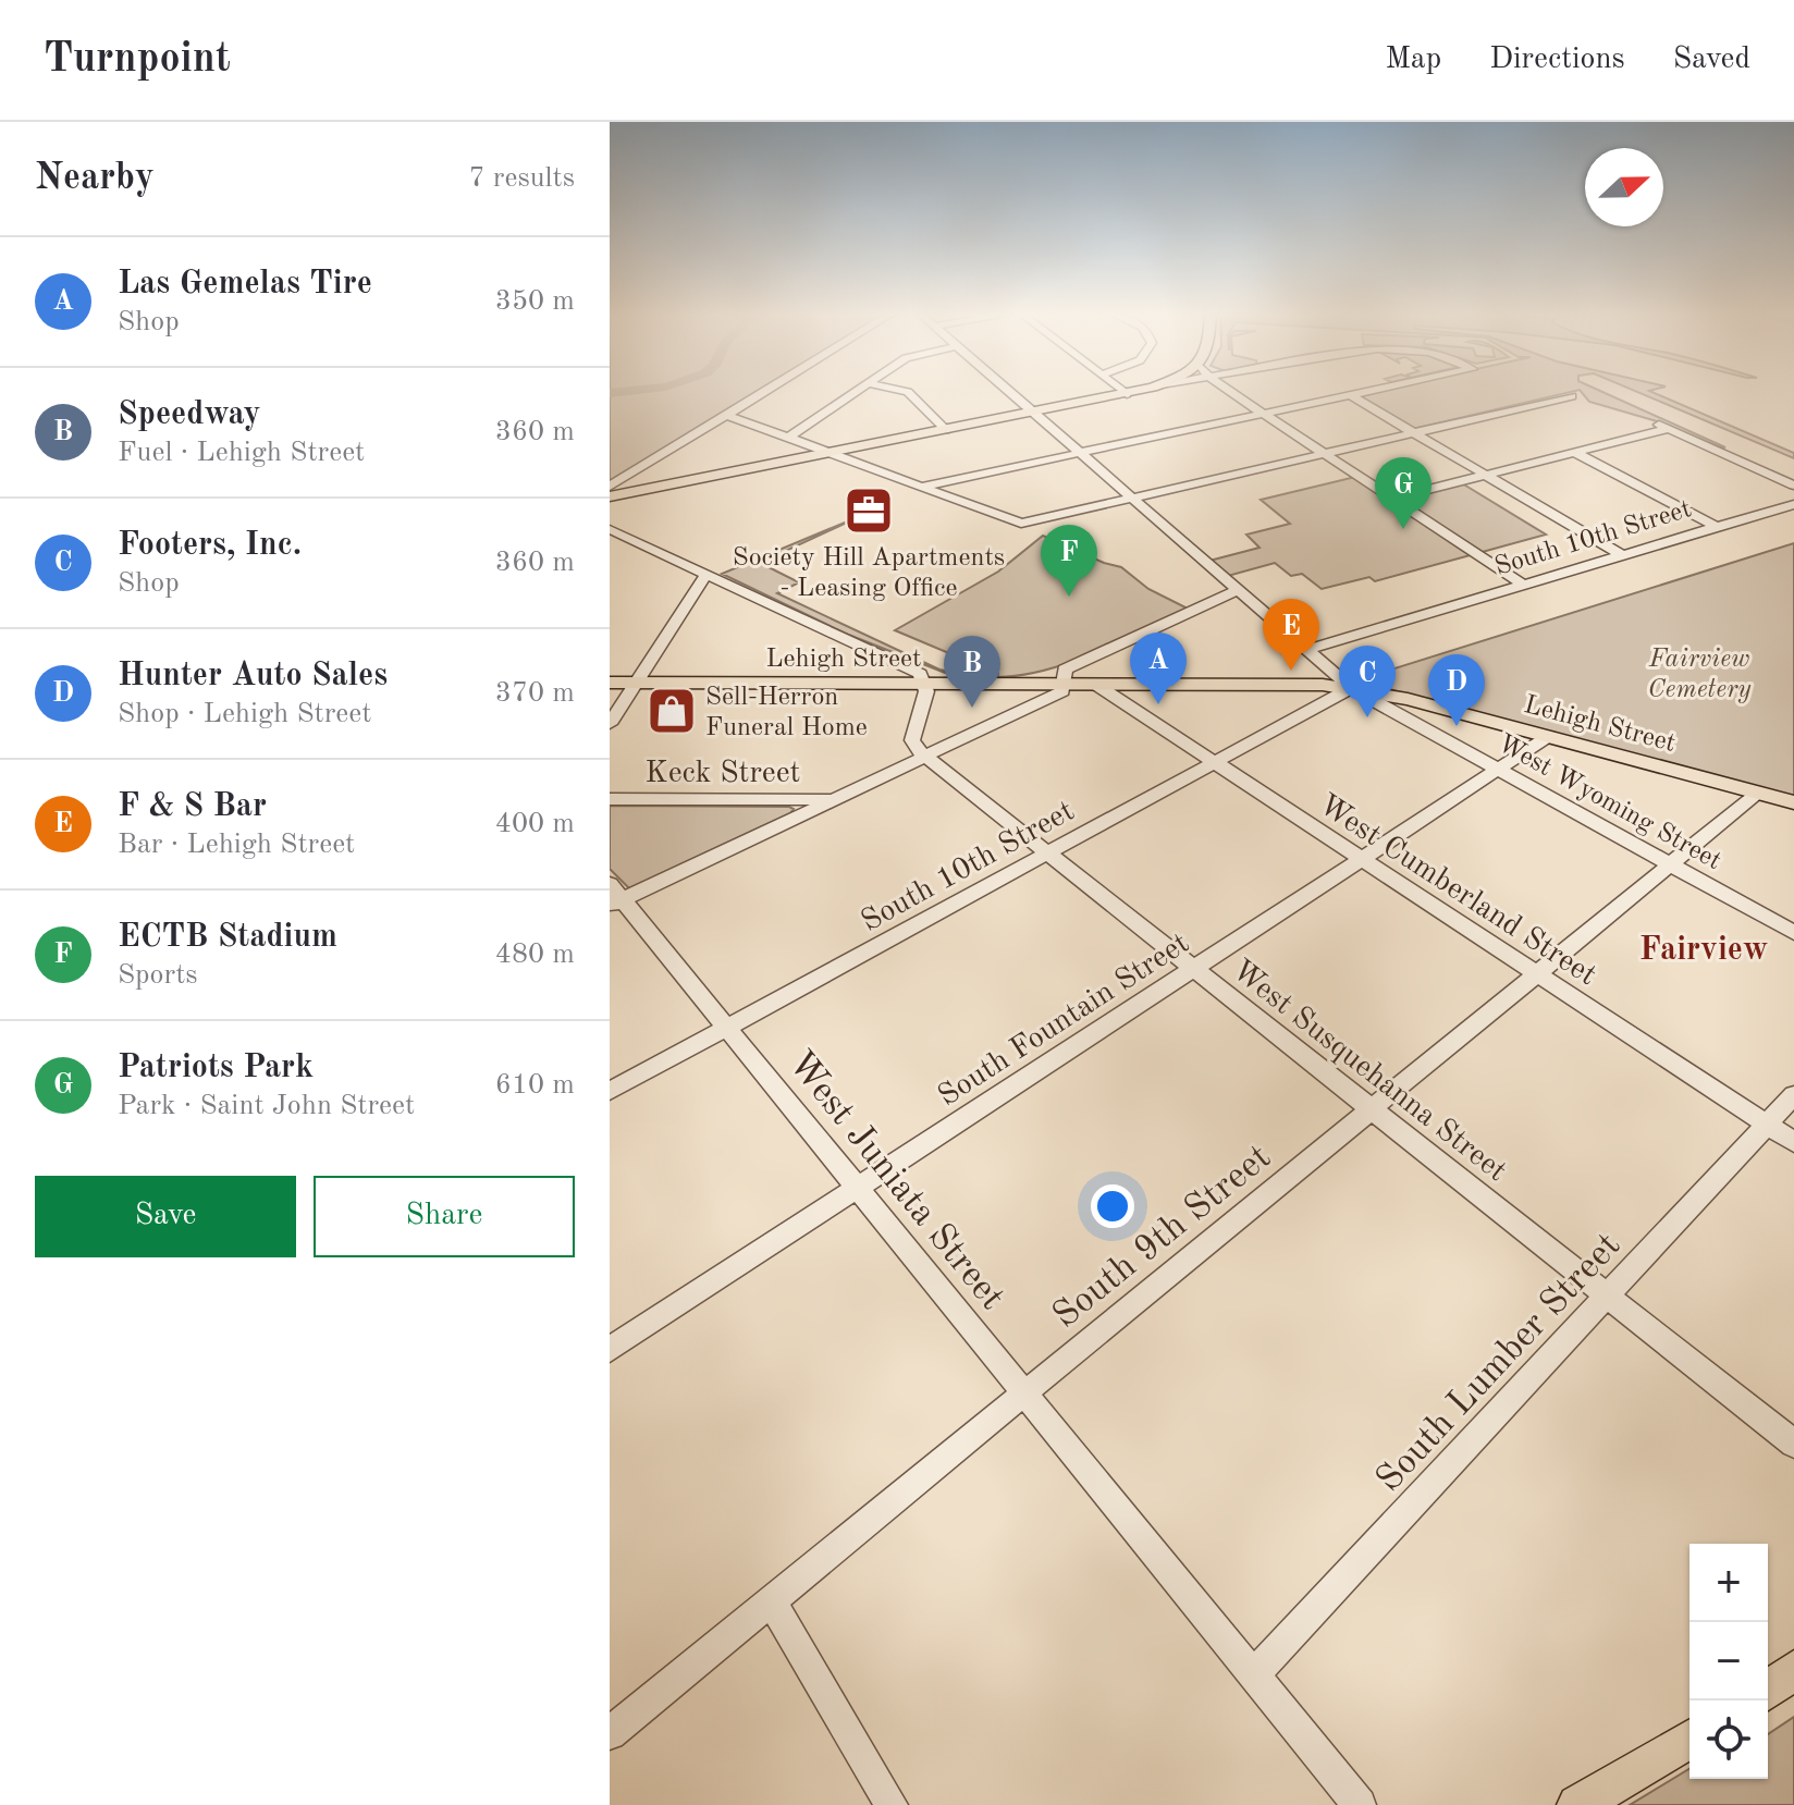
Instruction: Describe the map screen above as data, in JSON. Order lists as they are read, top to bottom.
{
  "streets": {
    "main road": ["Lehigh Street"],
    "street": [
      "South 10th Street",
      "Keck Street",
      "West Wyoming Street",
      "West Cumberland Street",
      "South Fountain Street",
      "West Susquehanna Street",
      "West Juniata Street",
      "South 9th Street",
      "South Lumber Street"
    ]
  },
  "crossings": [
    ["South 10th Street", "Lehigh Street"],
    ["South 10th Street", "West Wyoming Street"],
    ["South 10th Street", "West Cumberland Street"],
    ["South 10th Street", "West Susquehanna Street"],
    ["South 10th Street", "West Juniata Street"],
    ["Lehigh Street", "West Wyoming Street"],
    ["Lehigh Street", "West Cumberland Street"],
    ["Lehigh Street", "South Fountain Street"],
    ["Lehigh Street", "South 9th Street"],
    ["West Wyoming Street", "South Fountain Street"],
    ["West Wyoming Street", "South 9th Street"],
    ["West Cumberland Street", "South Fountain Street"],
    ["West Cumberland Street", "South 9th Street"],
    ["West Cumberland Street", "South Lumber Street"],
    ["South Fountain Street", "West Susquehanna Street"],
    ["South Fountain Street", "West Juniata Street"],
    ["West Susquehanna Street", "South 9th Street"],
    ["West Susquehanna Street", "South Lumber Street"],
    ["West Juniata Street", "South 9th Street"],
    ["West Juniata Street", "South Lumber Street"]
  ],
  "districts": ["Fairview"],
  "parks": ["Fairview Cemetery"],
  "places": {
    "office": ["Society Hill Apartments - Leasing Office"],
    "shop": ["Sell-Herron Funeral Home"]
  },
  "north": "right",
  "page": {
    "header": "Turnpoint",
    "nav": ["Map", "Directions", "Saved"],
    "heading": ["Nearby", "7 results"],
    "list": [
      {
        "mark": "A",
        "name": "Las Gemelas Tire",
        "note": "Shop",
        "value": "350 m"
      },
      {
        "mark": "B",
        "name": "Speedway",
        "note": "Fuel · Lehigh Street",
        "value": "360 m"
      },
      {
        "mark": "C",
        "name": "Footers, Inc.",
        "note": "Shop",
        "value": "360 m"
      },
      {
        "mark": "D",
        "name": "Hunter Auto Sales",
        "note": "Shop · Lehigh Street",
        "value": "370 m"
      },
      {
        "mark": "E",
        "name": "F & S Bar",
        "note": "Bar · Lehigh Street",
        "value": "400 m"
      },
      {
        "mark": "F",
        "name": "ECTB Stadium",
        "note": "Sports",
        "value": "480 m"
      },
      {
        "mark": "G",
        "name": "Patriots Park",
        "note": "Park · Saint John Street",
        "value": "610 m"
      }
    ],
    "pins": [
      "G",
      "F",
      "E",
      "A",
      "B",
      "C",
      "D"
    ],
    "buttons": ["Save", "Share"],
    "map_buttons": ["+", "−"]
  }
}
